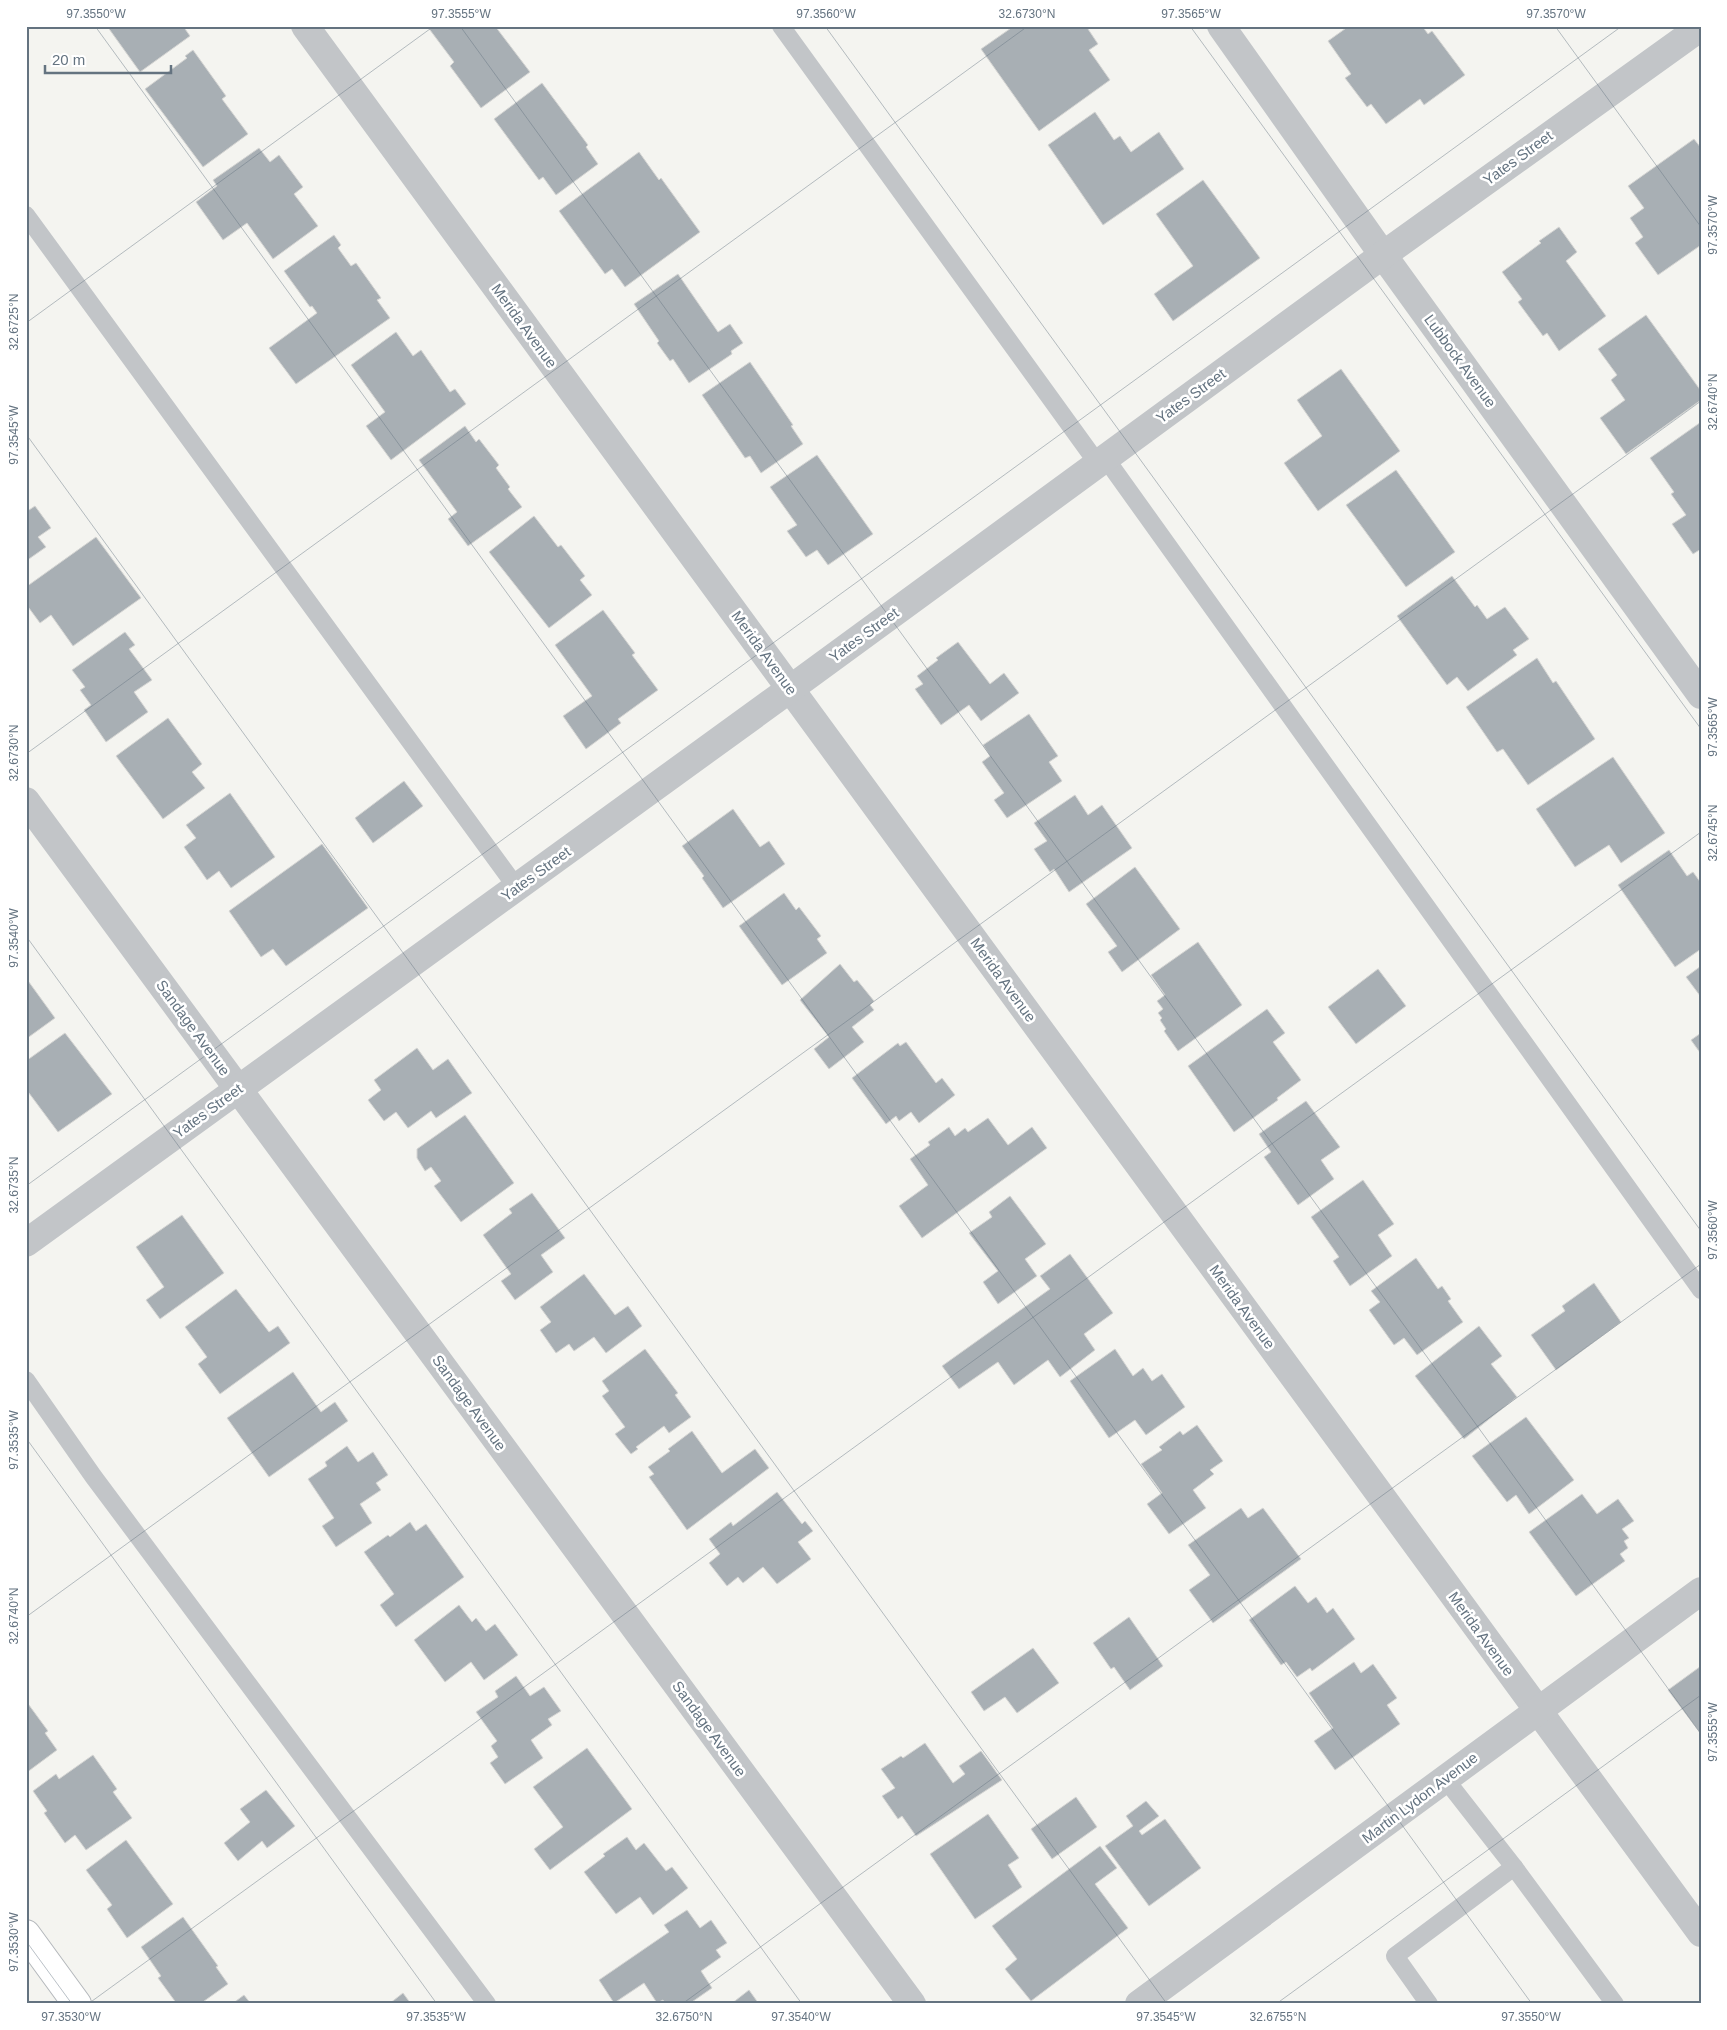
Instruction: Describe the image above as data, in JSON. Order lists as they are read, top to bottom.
{
  "streets": {
    "street": [
      "Yates Street",
      "Merida Avenue",
      "Lubbock Avenue",
      "Sandage Avenue",
      "Martin Lydon Avenue"
    ]
  },
  "crossings": [
    ["Yates Street", "Merida Avenue"],
    ["Yates Street", "Lubbock Avenue"],
    ["Yates Street", "Sandage Avenue"],
    ["Merida Avenue", "Martin Lydon Avenue"]
  ],
  "scale_bar": "20 m",
  "coordinates": [
    "97.3550°W",
    "97.3555°W",
    "97.3560°W",
    "32.6730°N",
    "97.3565°W",
    "97.3570°W",
    "32.6725°N",
    "32.6740°N",
    "97.3545°W",
    "32.6745°N",
    "97.3540°W",
    "32.6735°N",
    "97.3535°W",
    "97.3530°W",
    "32.6750°N",
    "32.6755°N"
  ]
}
